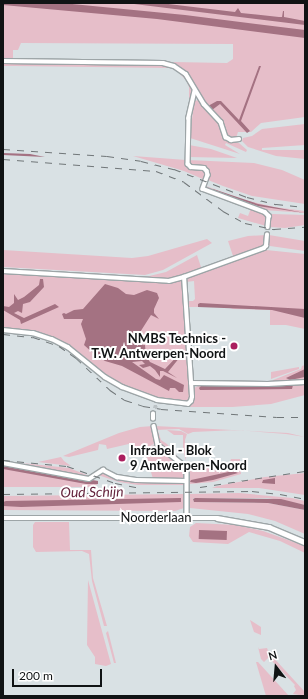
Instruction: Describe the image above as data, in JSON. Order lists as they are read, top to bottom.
{
  "streets": {
    "main road": ["Noorderlaan"]
  },
  "water": ["Oud Schijn"],
  "places": ["NMBS Technics - T.W. Antwerpen-Noord", "Infrabel - Blok 9 Antwerpen-Noord"],
  "scale_bar": "200 m",
  "north": "top"
}
